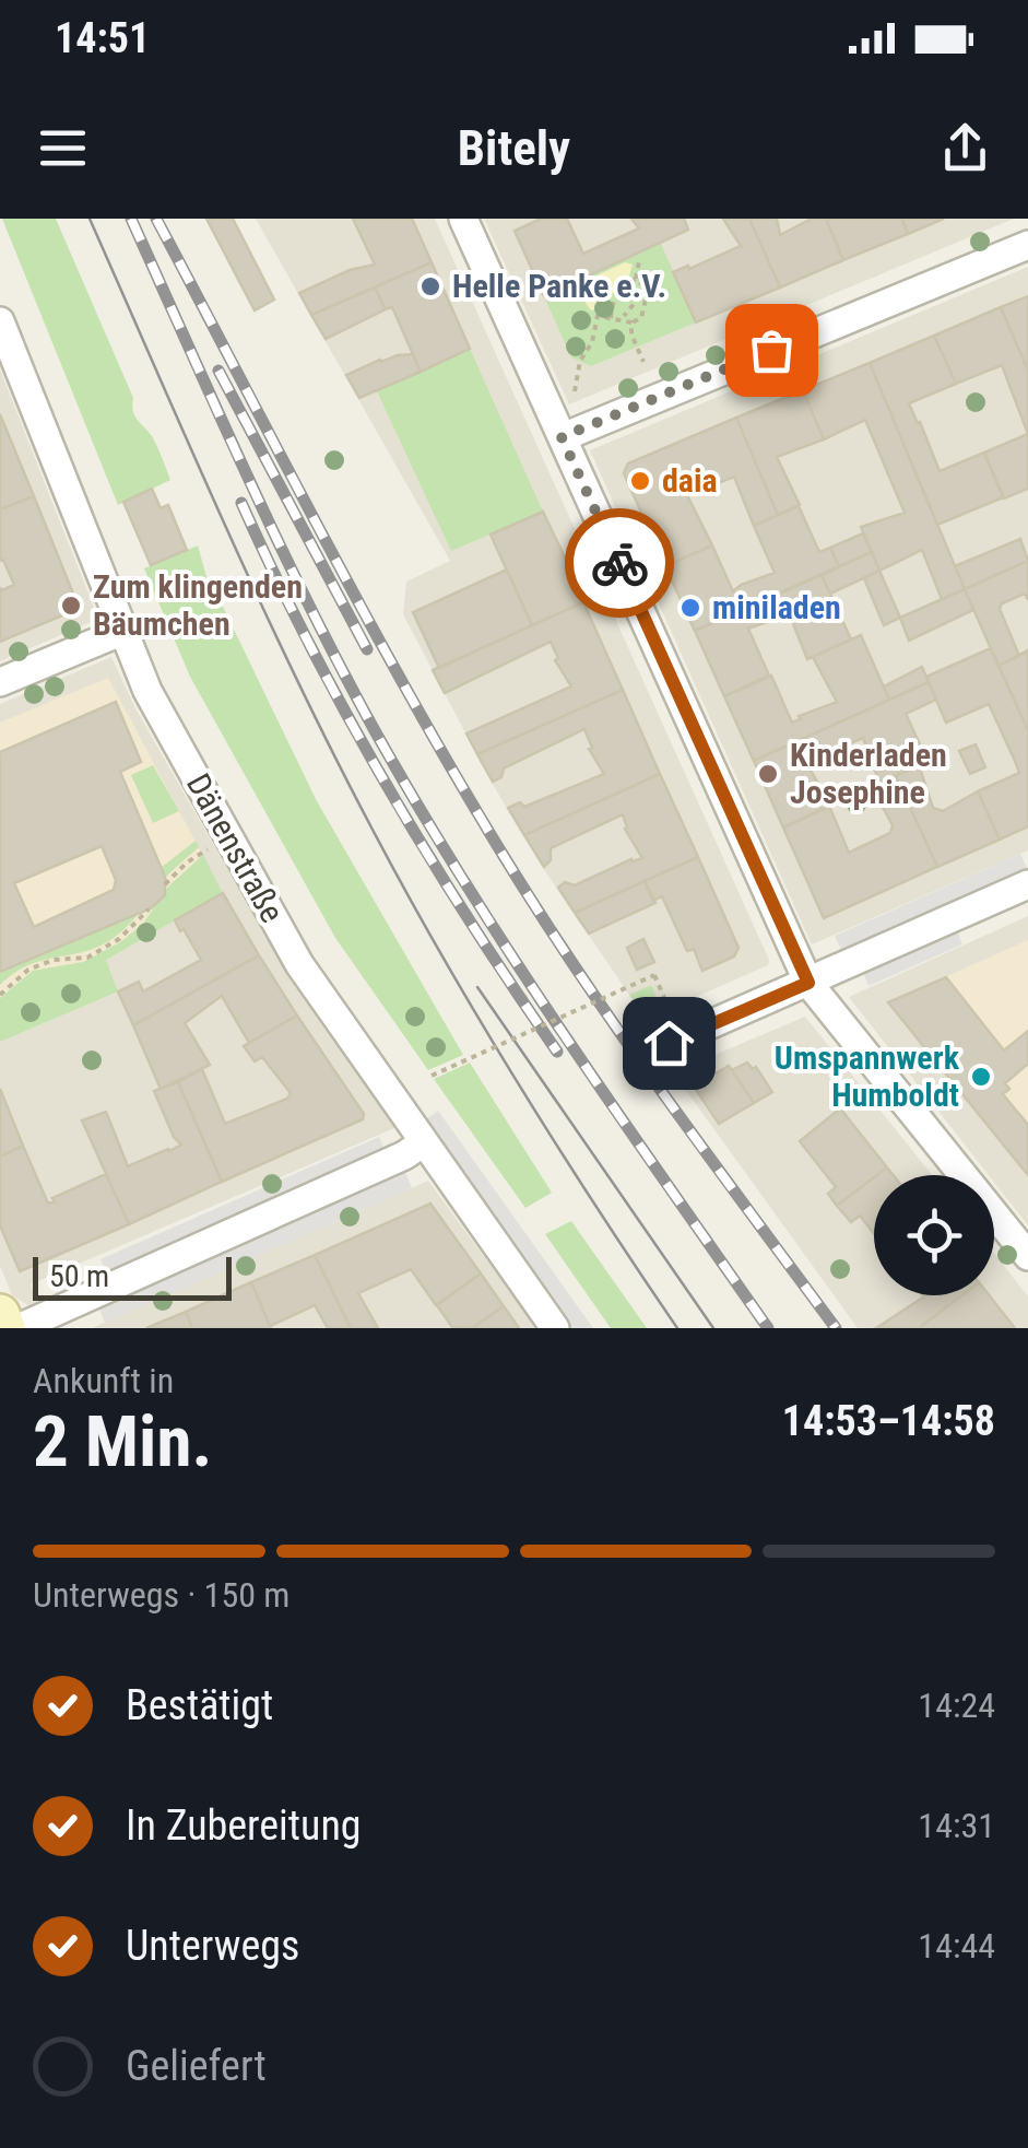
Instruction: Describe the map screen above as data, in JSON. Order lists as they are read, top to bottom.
{
  "streets": {
    "street": ["Dänenstraße"]
  },
  "places": [
    "Helle Panke e.V.",
    "daia",
    "Zum klingenden Bäumchen",
    "miniladen",
    "Kinderladen Josephine",
    "Umspannwerk Humboldt"
  ],
  "scale_bar": "50 m",
  "page": {
    "status": "14:51",
    "header": "Bitely",
    "scale": "50 m",
    "heading": ["2 Min.", "Ankunft in", "14:53–14:58"],
    "bar": "Unterwegs · 150 m",
    "list": [
      ["Bestätigt", "14:24"],
      ["In Zubereitung", "14:31"],
      ["Unterwegs", "14:44"],
      "Geliefert"
    ]
  }
}
